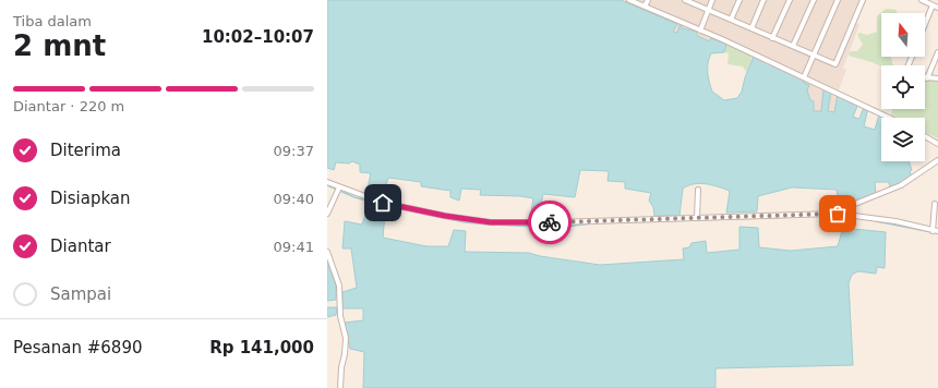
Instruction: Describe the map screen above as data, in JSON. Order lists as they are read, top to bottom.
{
  "north": "top",
  "page": {
    "heading": ["2 mnt", "Tiba dalam", "10:02–10:07"],
    "panel": ["Pesanan #6890", "Rp 141,000"],
    "bar": "Diantar · 220 m",
    "list": [
      ["Diterima", "09:37"],
      ["Disiapkan", "09:40"],
      ["Diantar", "09:41"],
      "Sampai"
    ]
  }
}
